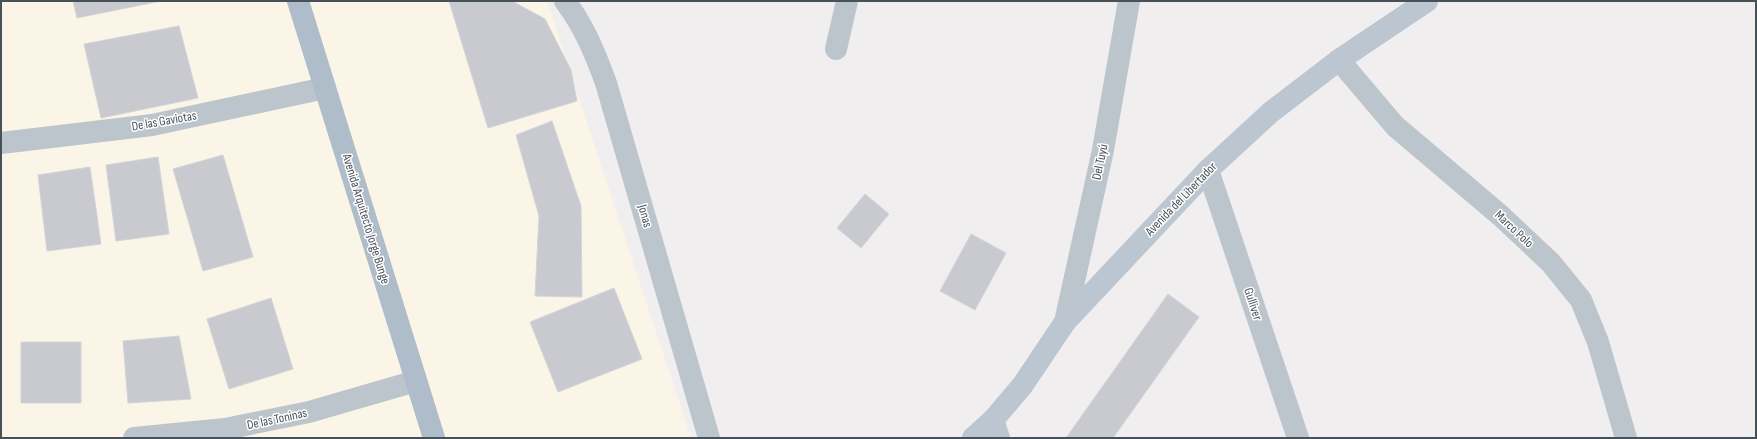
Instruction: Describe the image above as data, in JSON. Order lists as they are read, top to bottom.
{
  "streets": {
    "main road": ["Avenida del Libertador", "Avenida Arquitecto Jorge Bunge"],
    "street": [
      "De las Gaviotas",
      "Del Tuyú",
      "Jonas",
      "Marco Polo",
      "Gulliver",
      "De las Toninas"
    ]
  },
  "crossings": [
    ["De las Gaviotas", "Avenida Arquitecto Jorge Bunge"],
    ["Del Tuyú", "Avenida del Libertador"],
    ["Avenida del Libertador", "Marco Polo"],
    ["Avenida del Libertador", "Gulliver"],
    ["Avenida Arquitecto Jorge Bunge", "De las Toninas"]
  ]
}
